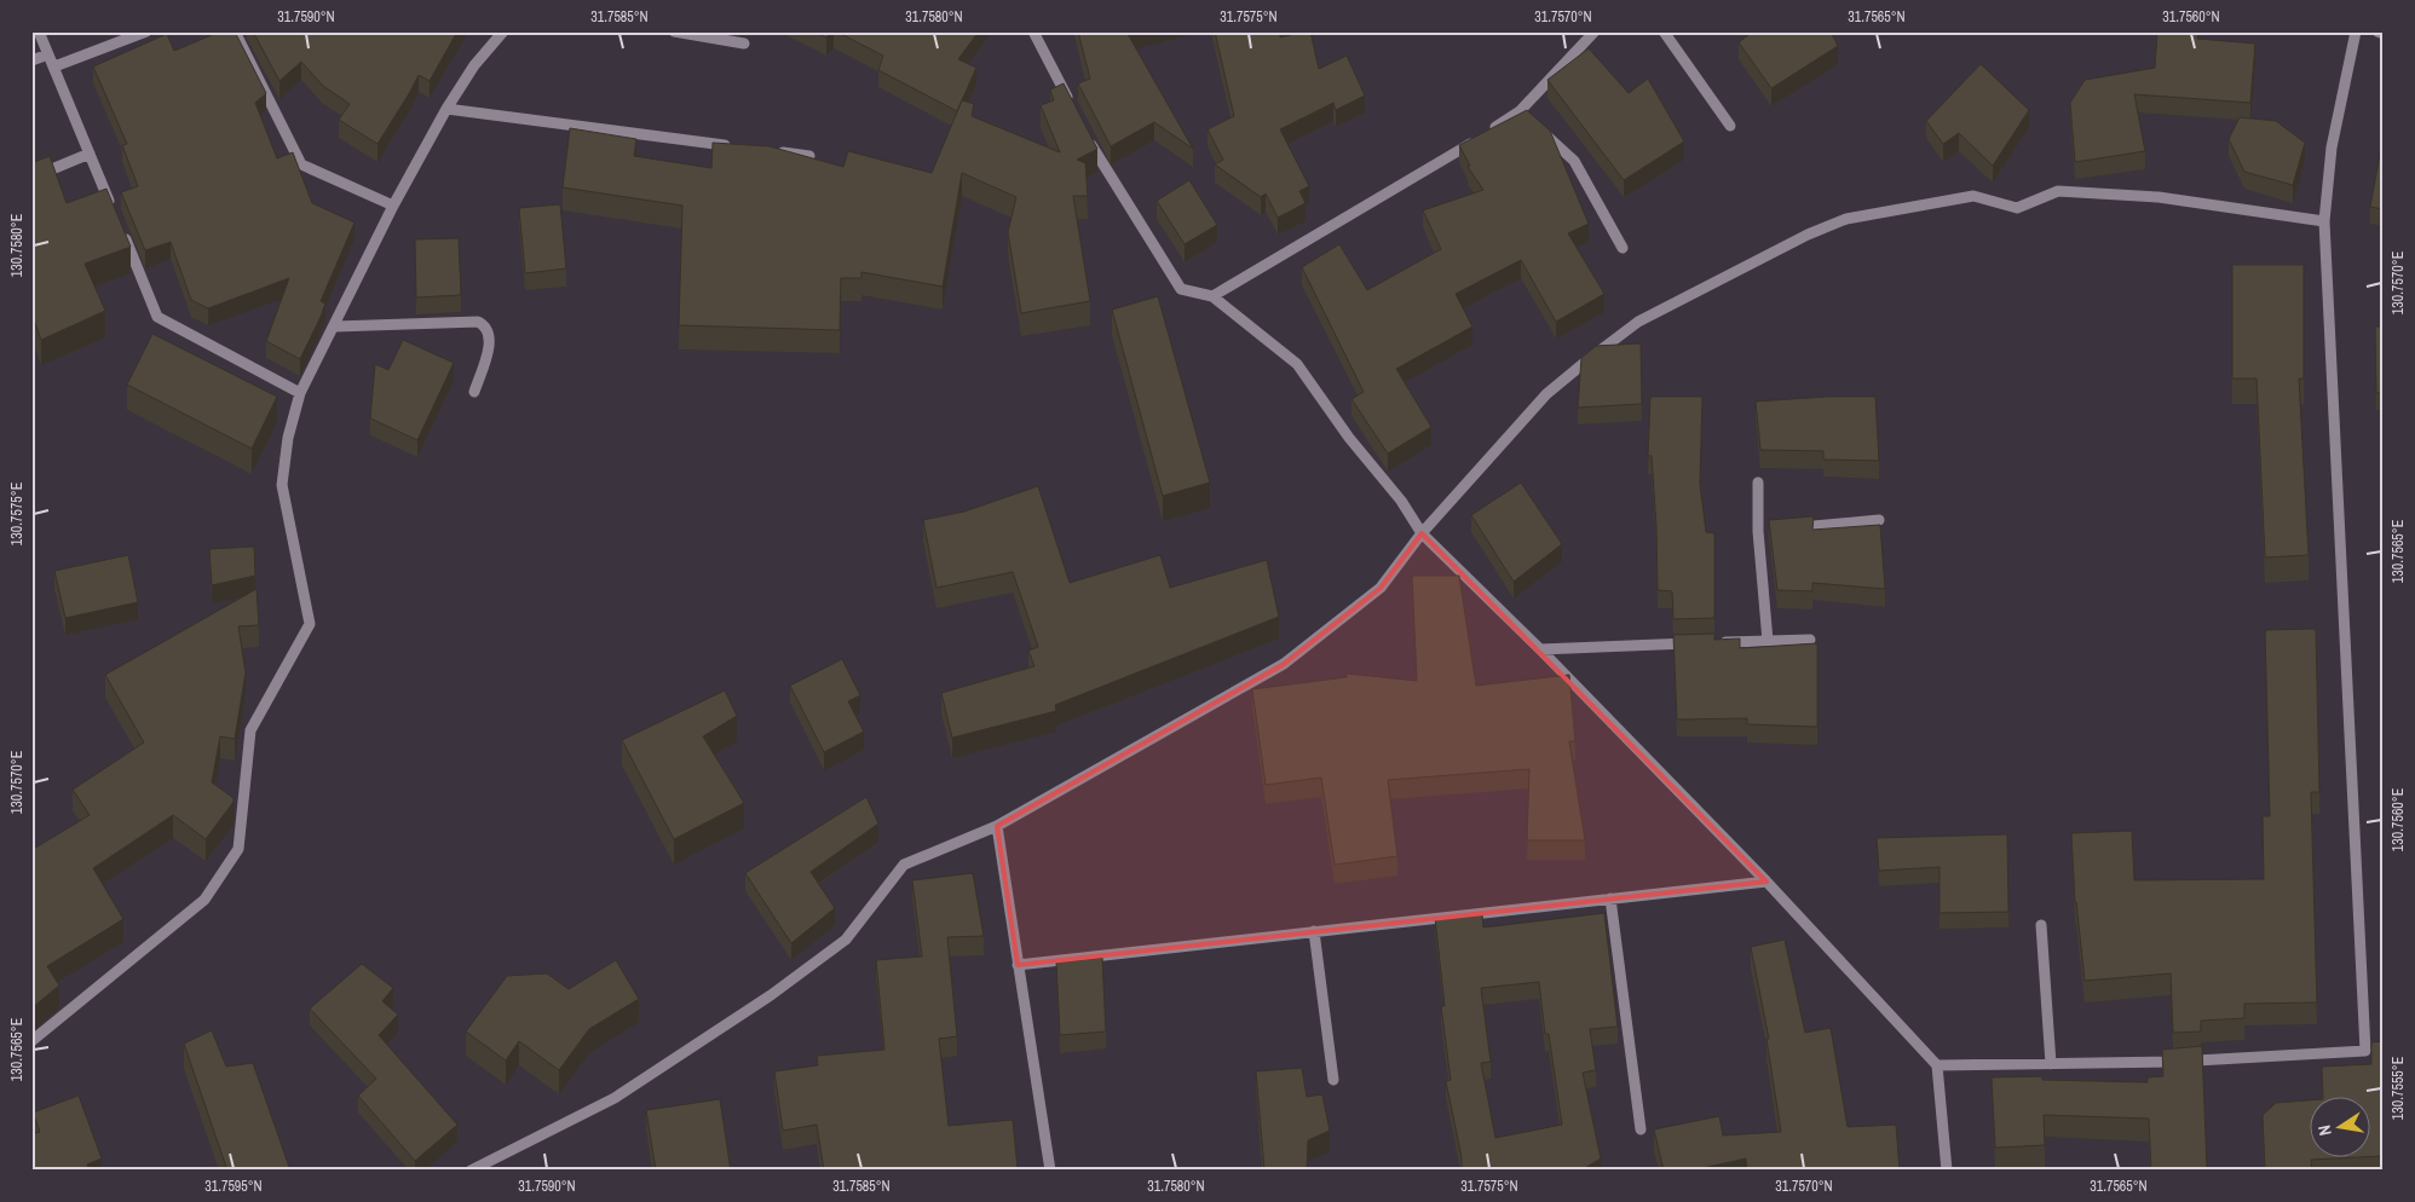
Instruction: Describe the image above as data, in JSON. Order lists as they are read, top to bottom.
{
  "north": "left",
  "coordinates": [
    "31.7590°N",
    "31.7585°N",
    "31.7580°N",
    "31.7575°N",
    "31.7570°N",
    "31.7565°N",
    "31.7560°N",
    "130.7580°E",
    "130.7570°E",
    "130.7575°E",
    "130.7565°E",
    "130.7560°E",
    "130.7555°E",
    "31.7595°N"
  ]
}
